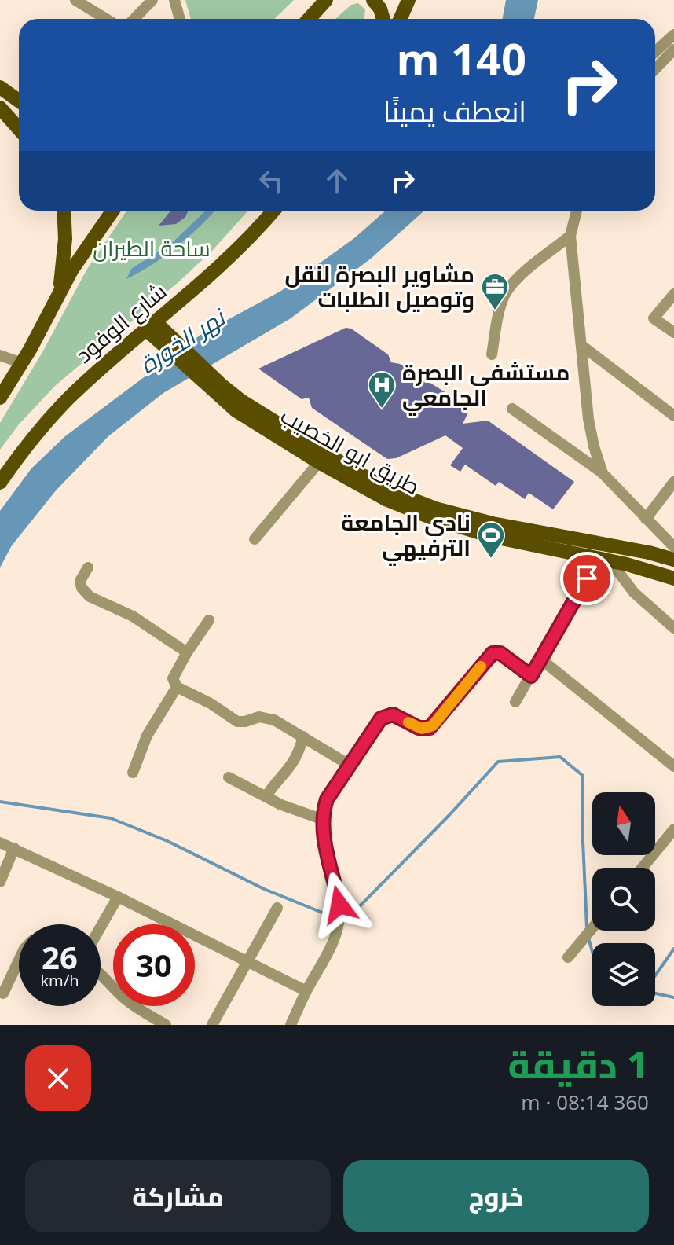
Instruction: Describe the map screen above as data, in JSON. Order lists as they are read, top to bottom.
{
  "streets": {
    "main road": ["شارع الوفود", "طريق ابو الخصيب"]
  },
  "crossings": [
    ["شارع الوفود", "طريق ابو الخصيب"]
  ],
  "water": ["نهر الخورة"],
  "parks": ["ساحة الطيران"],
  "places": {
    "office": ["مشاوير البصرة لنقل وتوصيل الطلبات"],
    "hospital": ["مستشفى البصرة الجامعي"],
    "sports": ["نادي الجامعة الترفيهي"]
  },
  "north": "top",
  "page": {
    "turn": ["140 m", "انعطف يمينًا"],
    "speed": "26 km/h",
    "limit": "30",
    "heading": ["1 دقيقة", "360 m · 08:14"],
    "buttons": ["خروج", "مشاركة"]
  }
}
